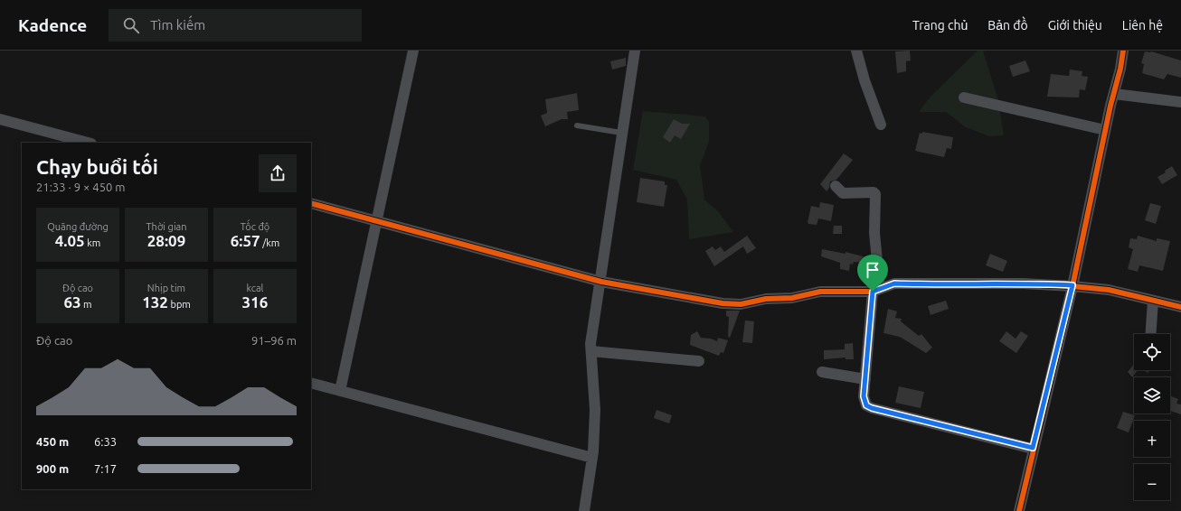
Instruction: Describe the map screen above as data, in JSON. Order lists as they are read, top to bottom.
{
  "page": {
    "header": "Kadence",
    "search": "Tìm kiếm",
    "nav": [
      "Trang chủ",
      "Bản đồ",
      "Giới thiệu",
      "Liên hệ"
    ],
    "heading": ["Chạy buổi tối", "21:33 · 9 × 450 m"],
    "stats": [
      ["Quãng đường", "4.05 km"],
      ["Thời gian", "28:09"],
      ["Tốc độ", "6:57 /km"],
      ["Độ cao", "63 m"],
      ["Nhịp tim", "132 bpm"],
      ["kcal", "316"]
    ],
    "chart": ["Độ cao", "91–96 m"],
    "map_buttons": ["+", "−"],
    "list": [
      {
        "name": "450 m",
        "note": "6:33"
      },
      {
        "name": "900 m",
        "note": "7:17"
      }
    ]
  }
}
